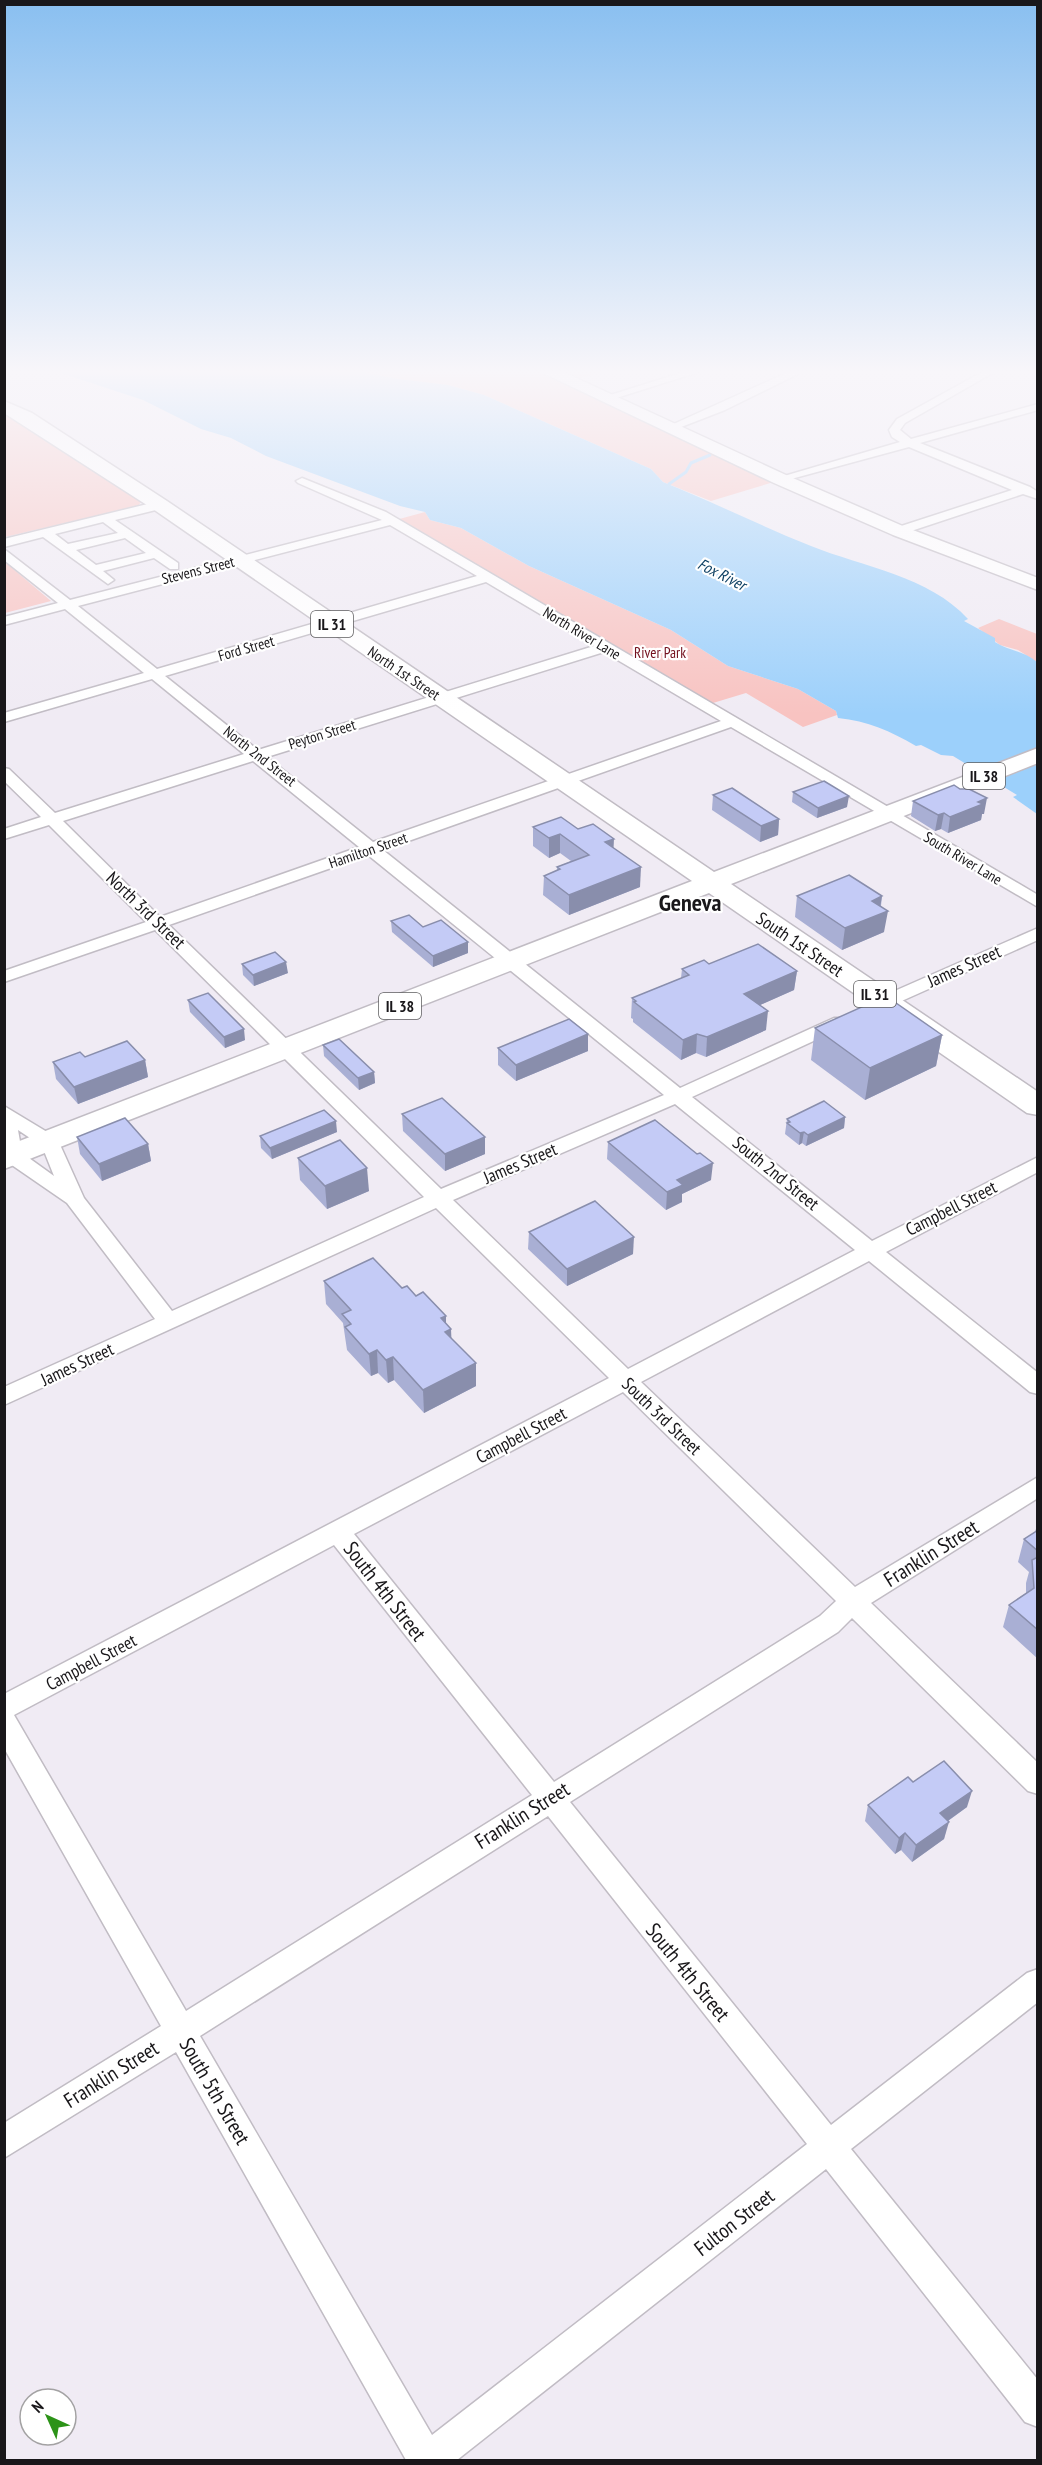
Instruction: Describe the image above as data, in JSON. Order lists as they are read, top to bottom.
{
  "streets": {
    "main road": [
      "IL 31",
      "North 1st Street",
      "IL 38",
      "South 1st Street"
    ],
    "street": [
      "Stevens Street",
      "North River Lane",
      "Ford Street",
      "Peyton Street",
      "North 2nd Street",
      "Hamilton Street",
      "South River Lane",
      "North 3rd Street",
      "James Street",
      "South 2nd Street",
      "Campbell Street",
      "South 3rd Street",
      "Franklin Street",
      "South 4th Street",
      "South 5th Street",
      "Fulton Street"
    ]
  },
  "crossings": [
    ["Stevens Street", "North River Lane"],
    ["Stevens Street", "North 1st Street"],
    ["Stevens Street", "North 2nd Street"],
    ["North River Lane", "Ford Street"],
    ["North River Lane", "Peyton Street"],
    ["North River Lane", "IL 38"],
    ["North River Lane", "Hamilton Street"],
    ["North River Lane", "South River Lane"],
    ["Ford Street", "North 1st Street"],
    ["Ford Street", "North 2nd Street"],
    ["North 1st Street", "Peyton Street"],
    ["North 1st Street", "IL 38"],
    ["North 1st Street", "Hamilton Street"],
    ["North 1st Street", "South 1st Street"],
    ["Peyton Street", "North 2nd Street"],
    ["Peyton Street", "North 3rd Street"],
    ["North 2nd Street", "IL 38"],
    ["North 2nd Street", "Hamilton Street"],
    ["North 2nd Street", "South 2nd Street"],
    ["IL 38", "South River Lane"],
    ["IL 38", "North 3rd Street"],
    ["IL 38", "South 1st Street"],
    ["IL 38", "South 2nd Street"],
    ["IL 38", "South 3rd Street"],
    ["Hamilton Street", "North 3rd Street"],
    ["North 3rd Street", "South 3rd Street"],
    ["South 1st Street", "James Street"],
    ["James Street", "South 2nd Street"],
    ["James Street", "South 3rd Street"],
    ["South 2nd Street", "Campbell Street"],
    ["Campbell Street", "South 3rd Street"],
    ["Campbell Street", "South 4th Street"],
    ["South 3rd Street", "Franklin Street"],
    ["Franklin Street", "South 4th Street"],
    ["Franklin Street", "South 5th Street"],
    ["South 4th Street", "Fulton Street"],
    ["South 5th Street", "Fulton Street"]
  ],
  "districts": ["Geneva"],
  "water": ["Fox River"],
  "parks": ["River Park"],
  "north": "top left"
}
